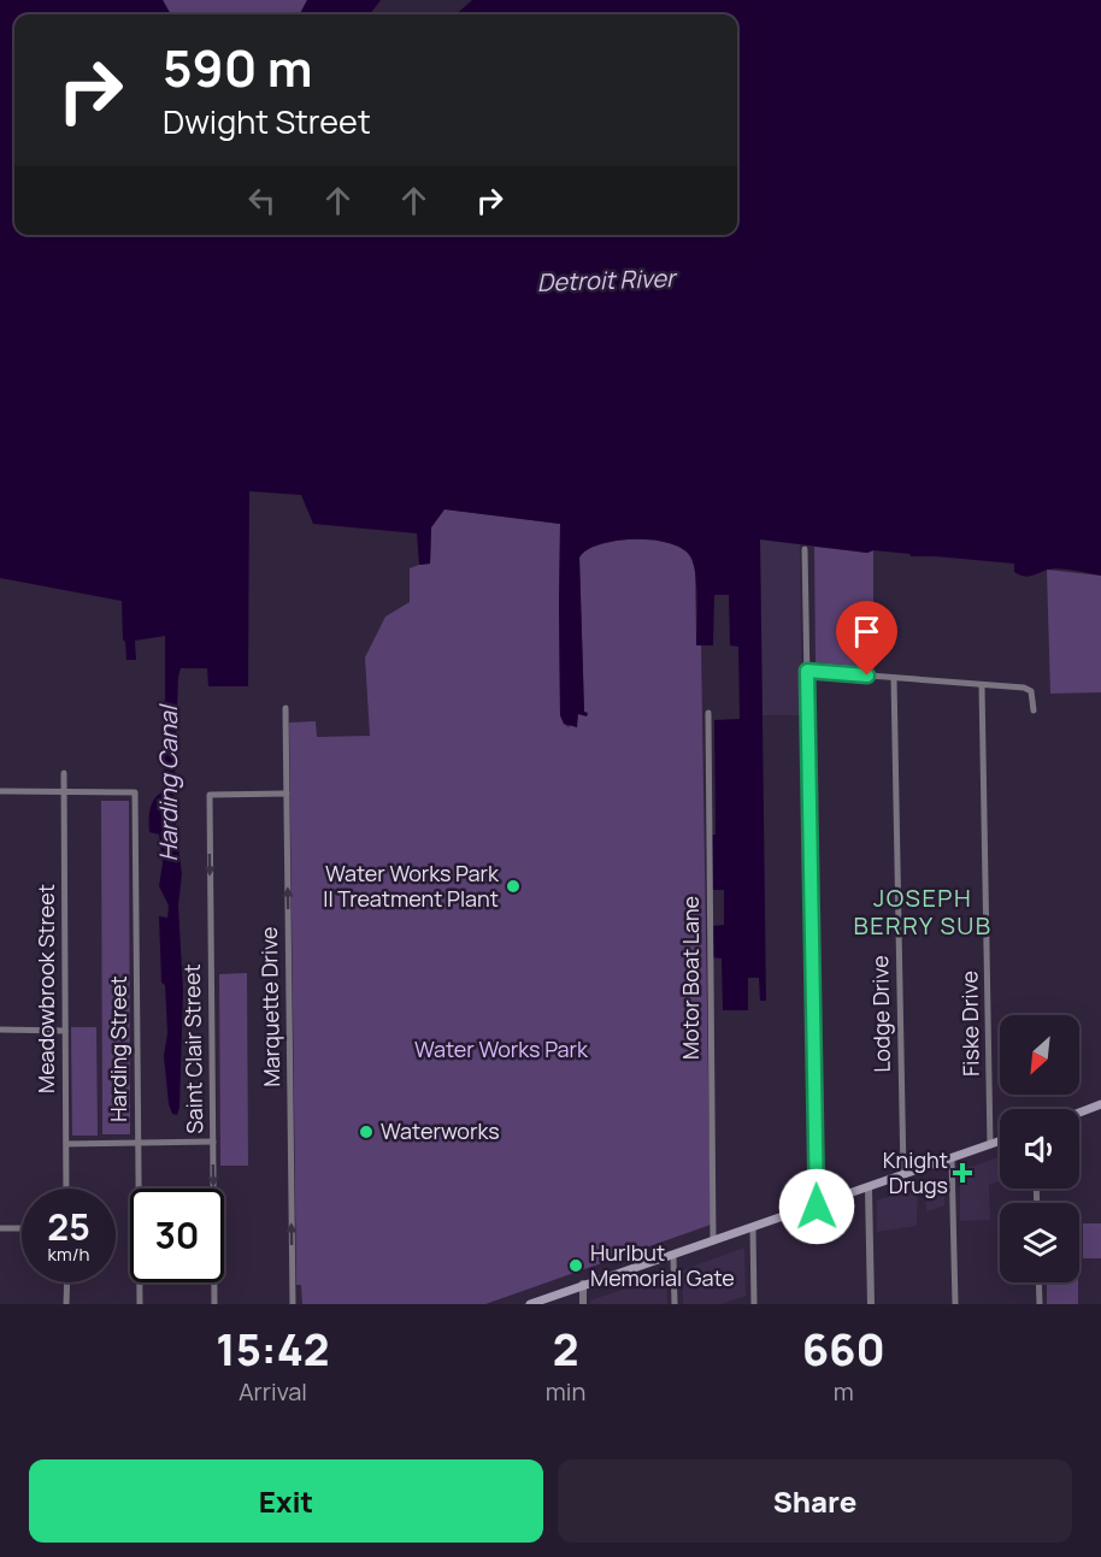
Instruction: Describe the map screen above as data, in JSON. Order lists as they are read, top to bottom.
{
  "streets": {
    "street": [
      "Motor Boat Lane",
      "Meadowbrook Street",
      "Marquette Drive",
      "Lodge Drive",
      "Fiske Drive",
      "Harding Street",
      "Saint Clair Street"
    ]
  },
  "crossings": [
    ["Meadowbrook Street", "Harding Street"],
    ["Marquette Drive", "Saint Clair Street"]
  ],
  "one_way": ["Marquette Drive", "Saint Clair Street"],
  "districts": ["JOSEPH BERRY SUB"],
  "water": ["Detroit River", "Harding Canal"],
  "parks": ["Water Works Park"],
  "places": {
    "other": ["Water Works Park II Treatment Plant", "Waterworks", "Hurlbut Memorial Gate"],
    "health": ["Knight Drugs"]
  },
  "north": "bottom left",
  "page": {
    "turn": ["590 m", "Dwight Street"],
    "speed": "25 km/h",
    "limit": "30",
    "eta": [
      "15:42",
      "Arrival",
      "2",
      "min",
      "660",
      "m"
    ],
    "buttons": ["Exit", "Share"]
  }
}
